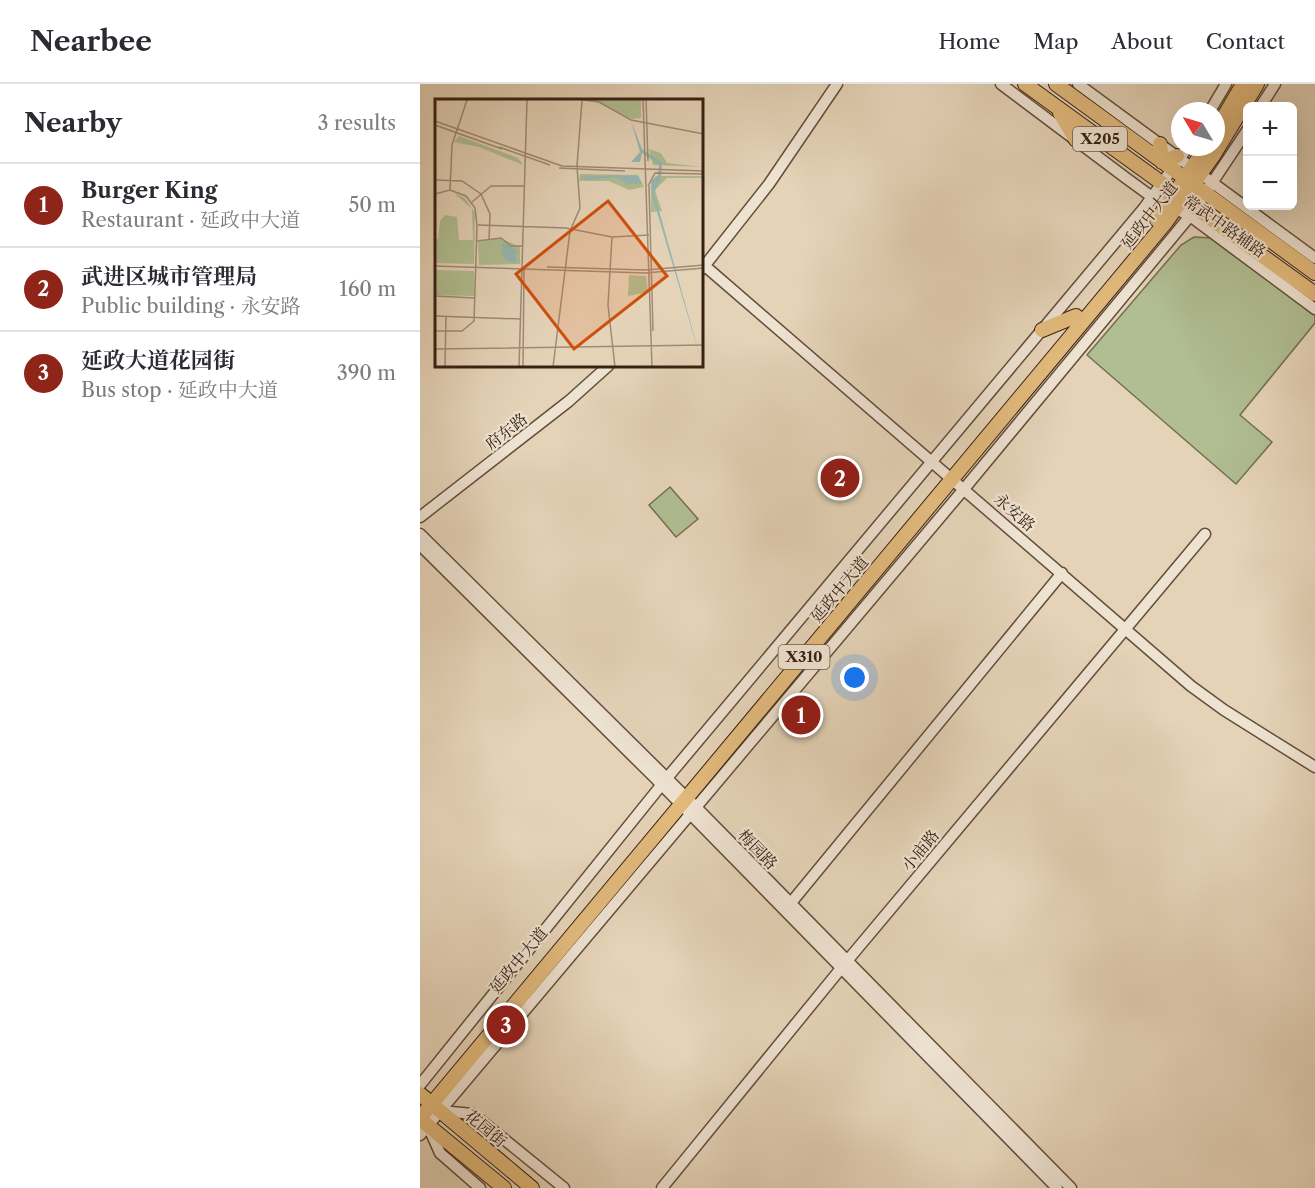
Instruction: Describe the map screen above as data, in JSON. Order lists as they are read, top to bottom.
{
  "streets": {
    "main road": [
      "X205",
      "延政中大道",
      "X310",
      "花园街"
    ],
    "street": [
      "常武中路辅路",
      "府东路",
      "永安路",
      "梅园路",
      "小庙路"
    ]
  },
  "crossings": [
    ["X205", "延政中大道"],
    ["X205", "常武中路辅路"],
    ["延政中大道", "常武中路辅路"],
    ["延政中大道", "永安路"],
    ["延政中大道", "X310"],
    ["延政中大道", "梅园路"],
    ["延政中大道", "花园街"],
    ["永安路", "小庙路"],
    ["X310", "花园街"],
    ["梅园路", "小庙路"]
  ],
  "north": "top left",
  "page": {
    "header": "Nearbee",
    "nav": [
      "Home",
      "Map",
      "About",
      "Contact"
    ],
    "heading": ["Nearby", "3 results"],
    "map_buttons": ["+", "−"],
    "list": [
      {
        "mark": "1",
        "name": "Burger King",
        "note": "Restaurant · 延政中大道",
        "value": "50 m"
      },
      {
        "mark": "2",
        "name": "武进区城市管理局",
        "note": "Public building · 永安路",
        "value": "160 m"
      },
      {
        "mark": "3",
        "name": "延政大道花园街",
        "note": "Bus stop · 延政中大道",
        "value": "390 m"
      }
    ],
    "pins": ["2", "1", "3"]
  }
}
